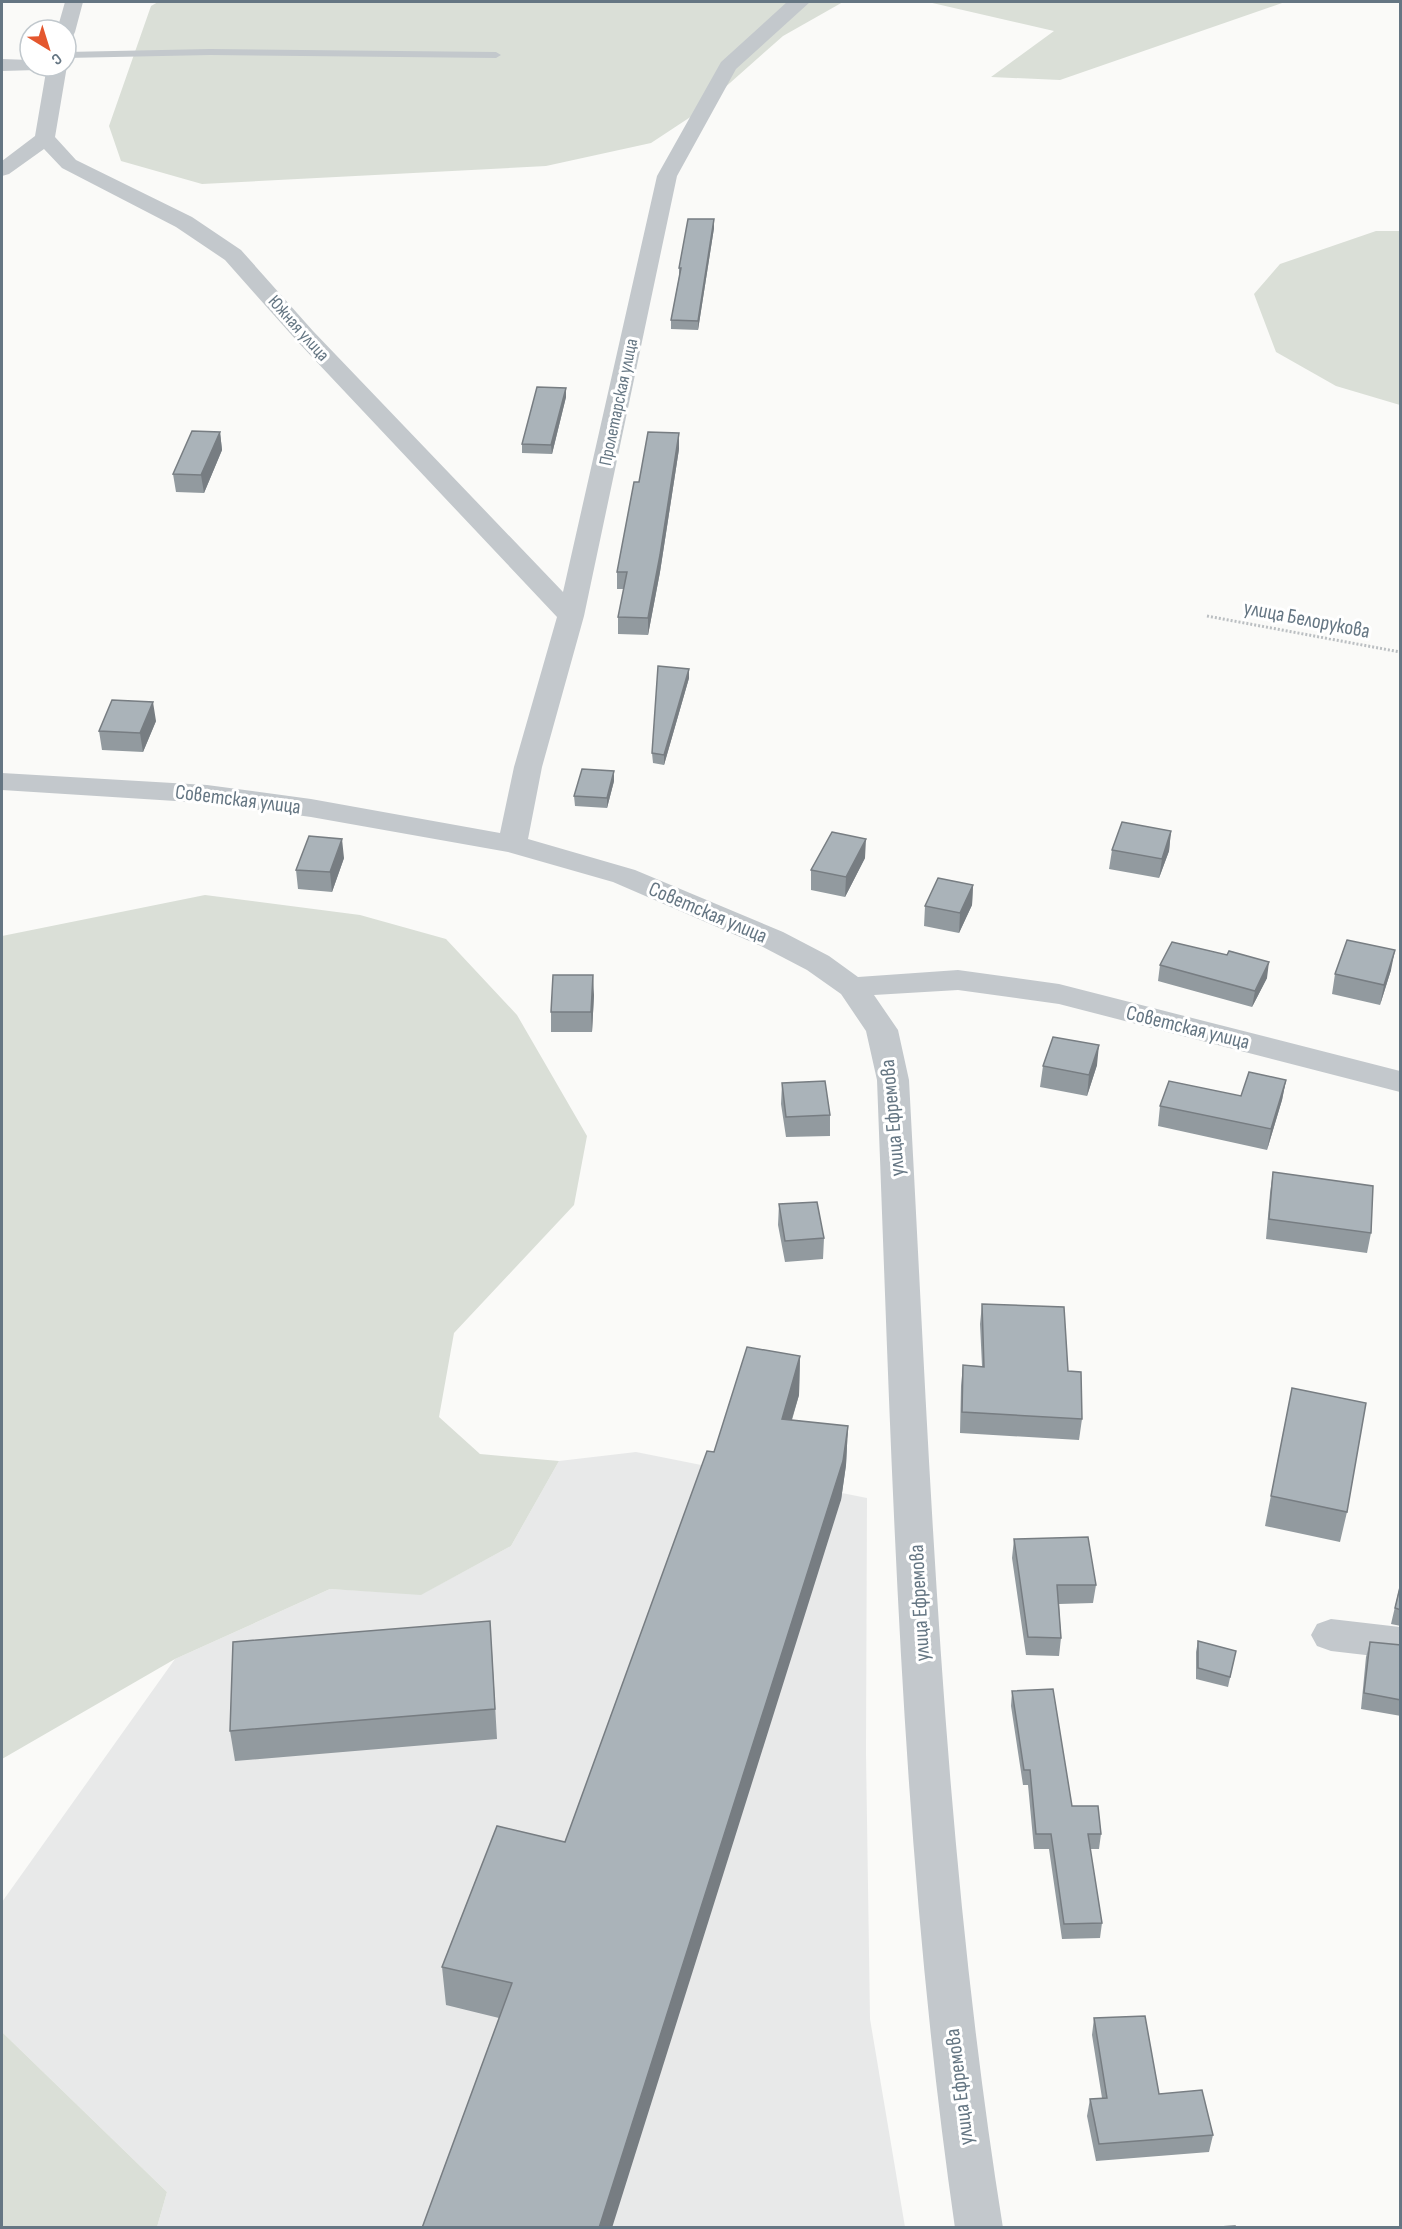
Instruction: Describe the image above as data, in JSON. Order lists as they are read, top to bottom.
{
  "streets": {
    "street": [
      "Южная улица",
      "Пролетарская улица",
      "Советская улица",
      "улица Ефремова"
    ],
    "path": ["улица Белорукова"]
  },
  "crossings": [
    ["Южная улица", "Пролетарская улица"],
    ["Пролетарская улица", "Советская улица"],
    ["Советская улица", "улица Ефремова"]
  ],
  "north": "bottom right"
}
